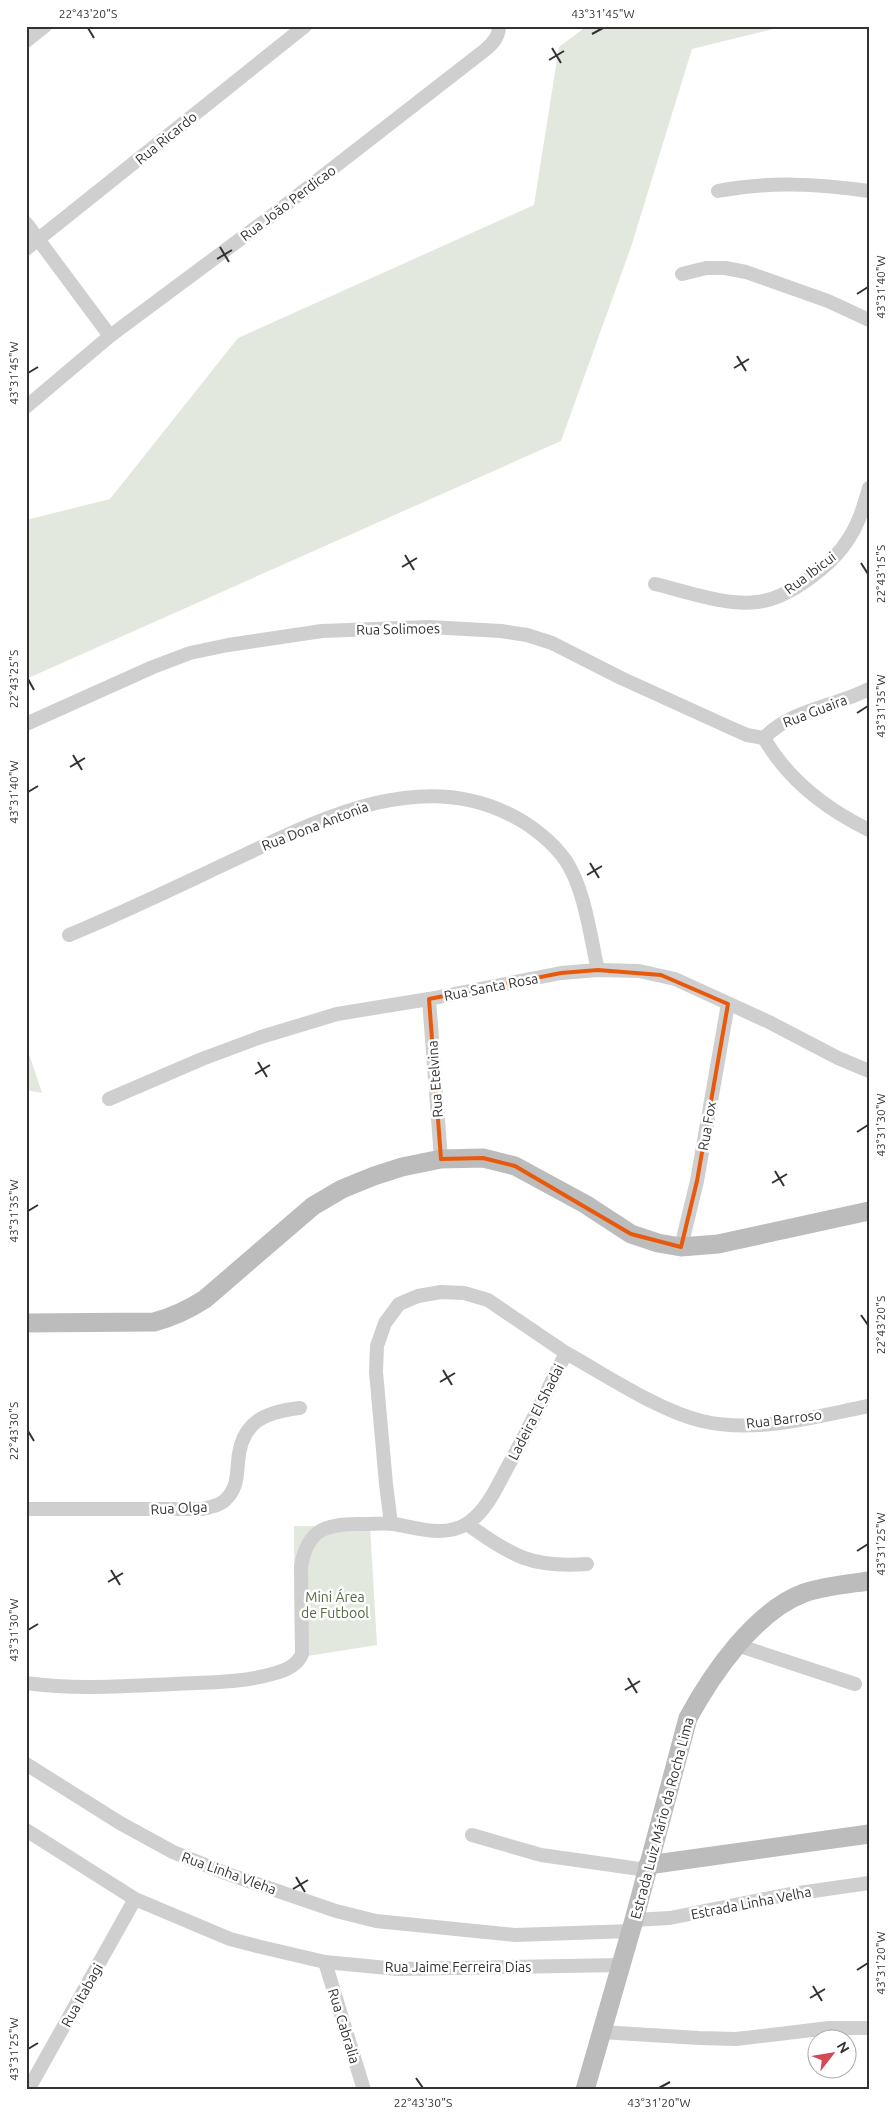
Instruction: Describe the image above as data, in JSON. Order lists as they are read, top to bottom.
{
  "streets": {
    "main road": ["Estrada Luiz Mário da Rocha Lima"],
    "street": [
      "Rua Ricardo",
      "Rua João Perdicao",
      "Rua Ibicui",
      "Rua Solimoes",
      "Rua Guaira",
      "Rua Dona Antonia",
      "Rua Santa Rosa",
      "Rua Etelvina",
      "Rua Fox",
      "Ladeira El Shadai",
      "Rua Barroso",
      "Rua Olga",
      "Rua Linha Vleha",
      "Estrada Linha Velha",
      "Rua Jaime Ferreira Dias",
      "Rua Itabagi",
      "Rua Cabralia"
    ]
  },
  "crossings": [
    ["Rua Solimoes", "Rua Guaira"],
    ["Rua Dona Antonia", "Rua Santa Rosa"],
    ["Rua Santa Rosa", "Rua Etelvina"],
    ["Rua Santa Rosa", "Rua Fox"],
    ["Ladeira El Shadai", "Rua Barroso"],
    ["Estrada Luiz Mário da Rocha Lima", "Rua Linha Vleha"],
    ["Estrada Luiz Mário da Rocha Lima", "Estrada Linha Velha"],
    ["Estrada Luiz Mário da Rocha Lima", "Rua Jaime Ferreira Dias"],
    ["Rua Linha Vleha", "Estrada Linha Velha"],
    ["Rua Jaime Ferreira Dias", "Rua Itabagi"],
    ["Rua Jaime Ferreira Dias", "Rua Cabralia"]
  ],
  "parks": ["Mini Área de Futbool"],
  "north": "top right",
  "coordinates": [
    "22°43'20\"S",
    "43°31'45\"W",
    "43°31'40\"W",
    "22°43'15\"S",
    "22°43'25\"S",
    "43°31'35\"W",
    "43°31'30\"W",
    "22°43'30\"S",
    "43°31'25\"W",
    "43°31'20\"W"
  ]
}
